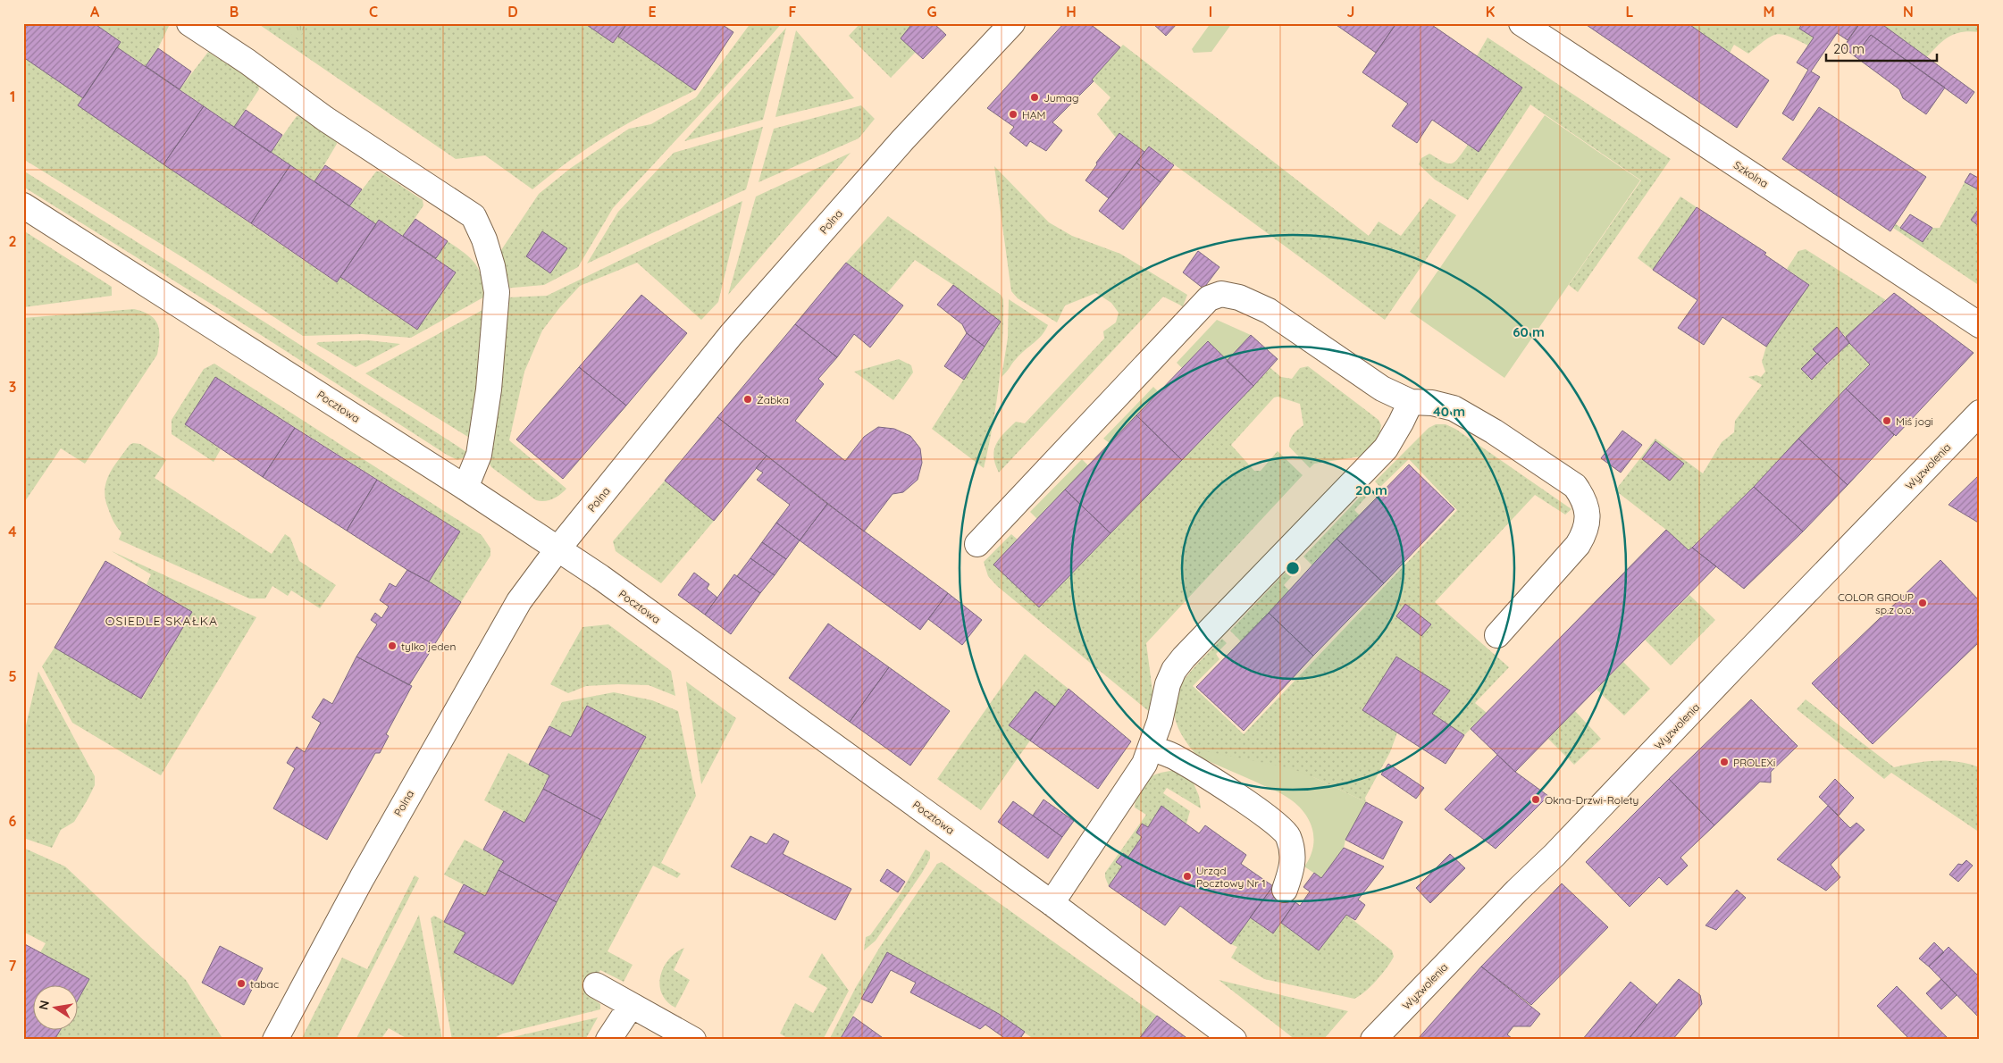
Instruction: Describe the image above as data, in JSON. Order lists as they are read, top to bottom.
{
  "streets": {
    "street": [
      "Szkolna",
      "Polna",
      "Pocztowa",
      "Wyzwolenia"
    ]
  },
  "crossings": [
    ["Polna", "Pocztowa"]
  ],
  "districts": ["OSIEDLE SKAŁKA"],
  "places": [
    "Jumag",
    "HAM",
    "Żabka",
    "Miś jogi",
    "COLOR GROUP sp.z o.o.",
    "tylko jeden",
    "PROLEXi",
    "Okna-Drzwi-Rolety",
    "Urząd Pocztowy Nr 1",
    "tabac"
  ],
  "scale_bar": "20 m",
  "north": "left",
  "grid": {
    "columns": [
      "A",
      "B",
      "C",
      "D",
      "E",
      "F",
      "G",
      "H",
      "I",
      "J",
      "K",
      "L",
      "M",
      "N"
    ],
    "rows": [
      "1",
      "2",
      "3",
      "4",
      "5",
      "6",
      "7"
    ]
  },
  "rings": ["60 m", "40 m", "20 m"]
}
